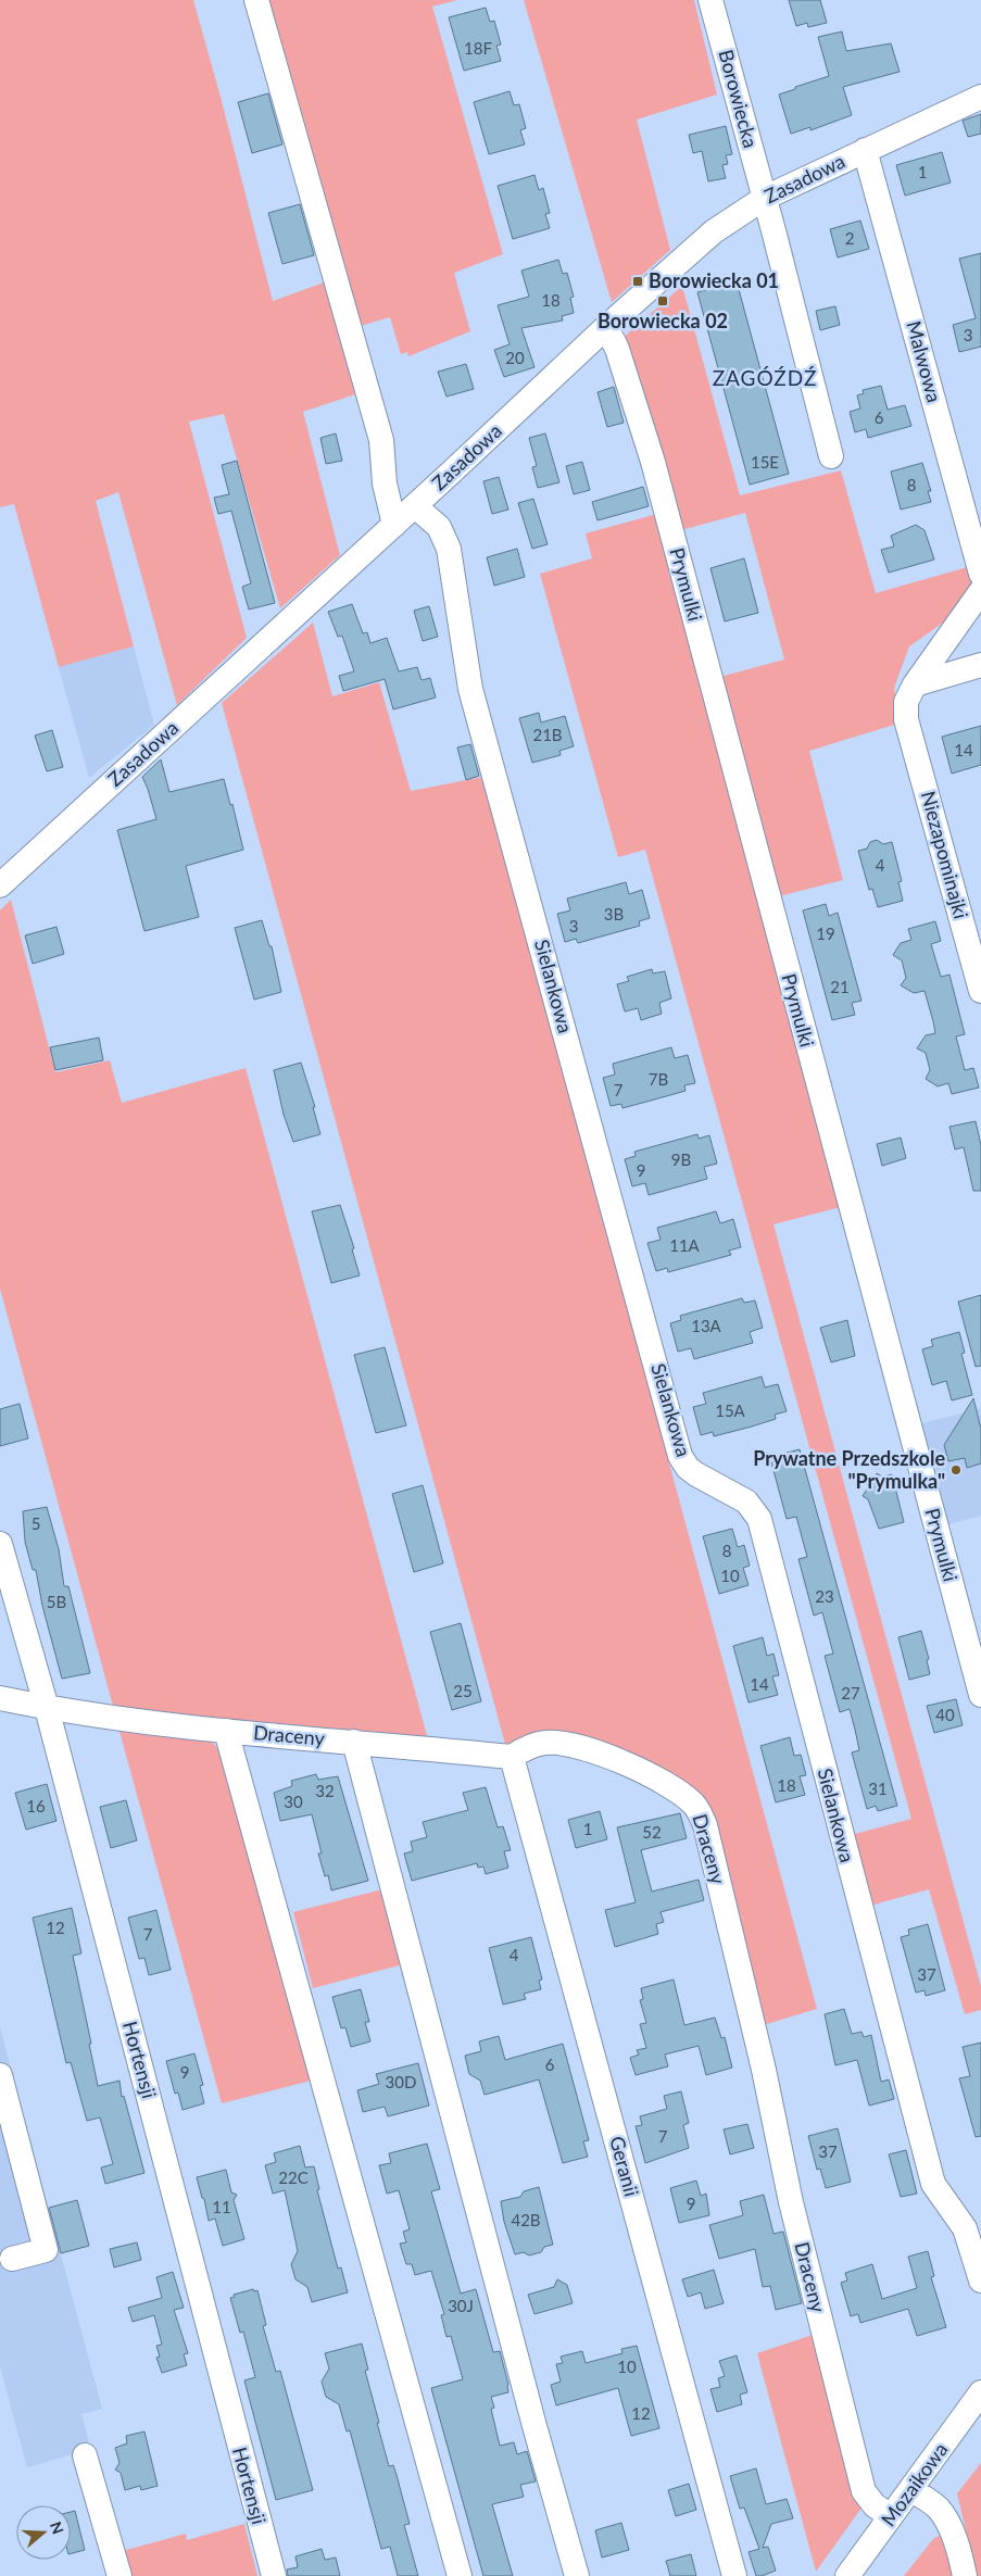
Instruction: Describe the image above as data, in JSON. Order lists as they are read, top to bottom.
{
  "streets": {
    "street": [
      "Borowiecka",
      "Zasadowa",
      "Malwowa",
      "Prymulki",
      "Niezapominajki",
      "Sielankowa",
      "Draceny",
      "Hortensji",
      "Geranii",
      "Mozaikowa"
    ]
  },
  "crossings": [
    ["Borowiecka", "Zasadowa"],
    ["Zasadowa", "Malwowa"],
    ["Zasadowa", "Prymulki"],
    ["Zasadowa", "Sielankowa"],
    ["Draceny", "Hortensji"],
    ["Draceny", "Geranii"],
    ["Draceny", "Mozaikowa"]
  ],
  "districts": ["ZAGÓŹDŹ"],
  "places": {
    "transit": ["Borowiecka 01", "Borowiecka 02"],
    "other": ["Prywatne Przedszkole \"Prymulka\""]
  },
  "house_numbers": [
    "18F",
    "1",
    "2",
    "18",
    "3",
    "20",
    "6",
    "15E",
    "8",
    "21B",
    "14",
    "4",
    "3B",
    "3",
    "19",
    "21",
    "7B",
    "7",
    "9B",
    "9",
    "11A",
    "13A",
    "15A",
    "5",
    "8",
    "10",
    "23",
    "5B",
    "14",
    "25",
    "27",
    "40",
    "18",
    "31",
    "32",
    "30",
    "16",
    "1",
    "52",
    "12",
    "7",
    "4",
    "37",
    "6",
    "9",
    "30D",
    "7",
    "37",
    "22C",
    "9",
    "11",
    "42B",
    "30J",
    "10",
    "12"
  ],
  "north": "right"
}
